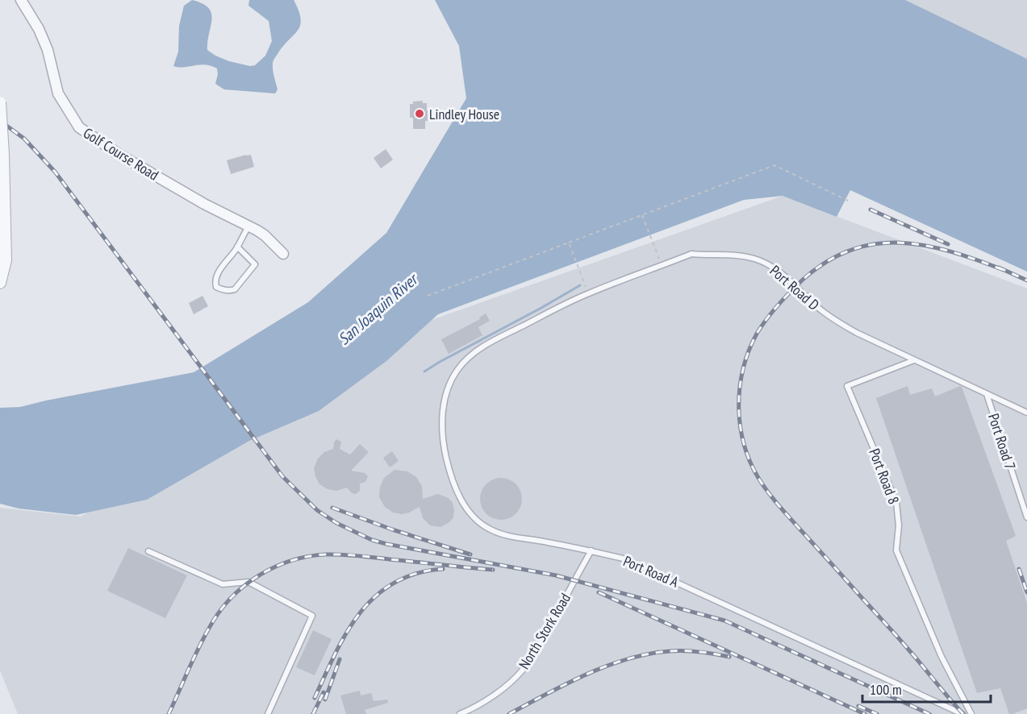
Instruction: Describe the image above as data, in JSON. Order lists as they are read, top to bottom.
{
  "streets": {
    "street": ["Golf Course Road"],
    "lane": [
      "Port Road D",
      "Port Road 7",
      "Port Road 8",
      "Port Road A",
      "North Stork Road"
    ]
  },
  "crossings": [
    ["Port Road D", "Port Road 7"],
    ["Port Road D", "Port Road 8"],
    ["Port Road D", "Port Road A"],
    ["Port Road A", "North Stork Road"]
  ],
  "water": ["San Joaquin River"],
  "places": ["Lindley House"],
  "scale_bar": "100 m"
}
